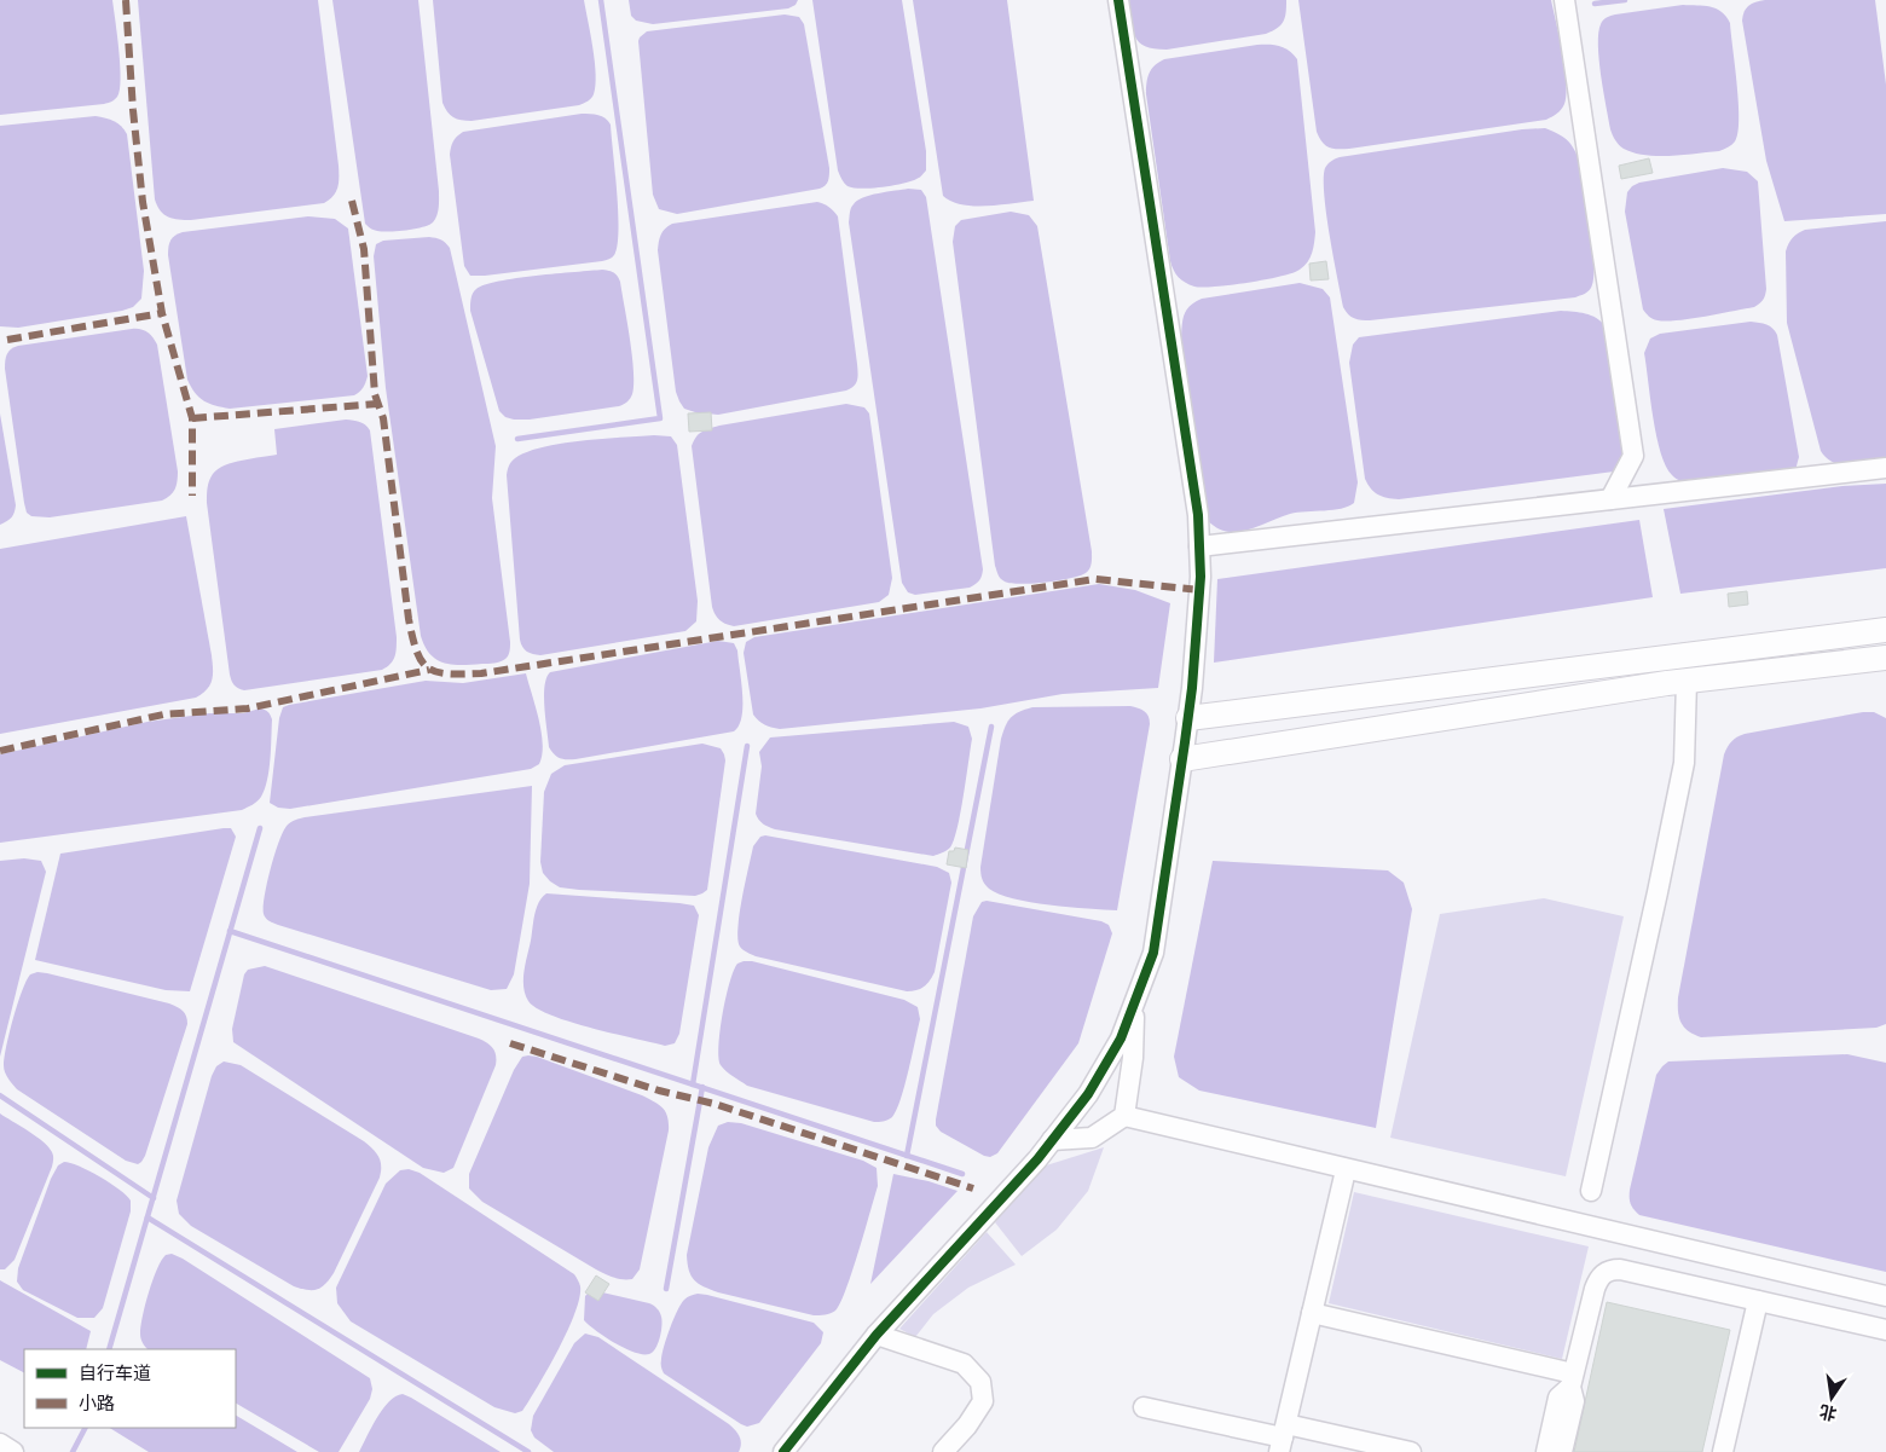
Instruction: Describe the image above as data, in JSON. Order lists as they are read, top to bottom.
{
  "legend": ["自行车道", "小路"],
  "north": "bottom"
}
